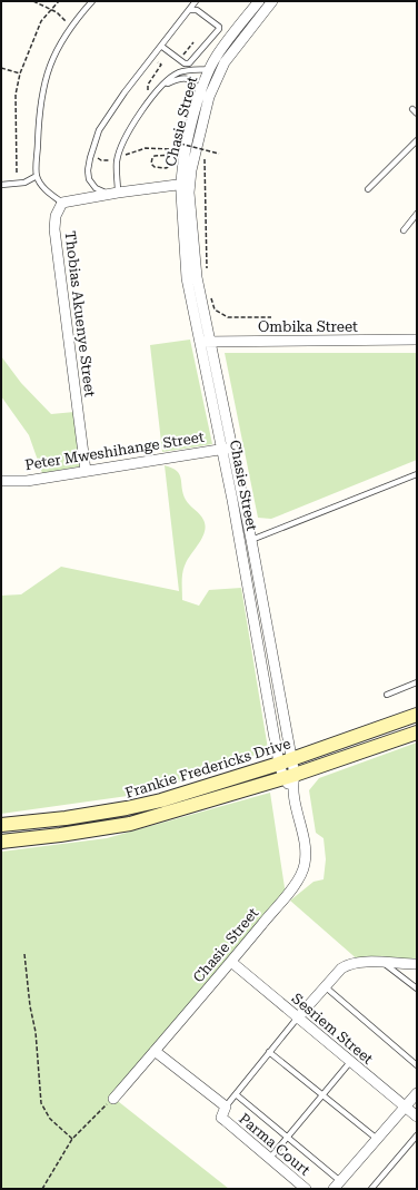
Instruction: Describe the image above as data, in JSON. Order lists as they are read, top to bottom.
{
  "streets": {
    "main road": ["Frankie Fredericks Drive"],
    "street": [
      "Chasie Street",
      "Thobias Akuenye Street",
      "Ombika Street",
      "Peter Mweshihange Street",
      "Sesriem Street",
      "Parma Court"
    ]
  },
  "crossings": [
    ["Chasie Street", "Ombika Street"],
    ["Chasie Street", "Peter Mweshihange Street"],
    ["Chasie Street", "Frankie Fredericks Drive"],
    ["Chasie Street", "Sesriem Street"],
    ["Chasie Street", "Parma Court"],
    ["Thobias Akuenye Street", "Peter Mweshihange Street"]
  ]
}
